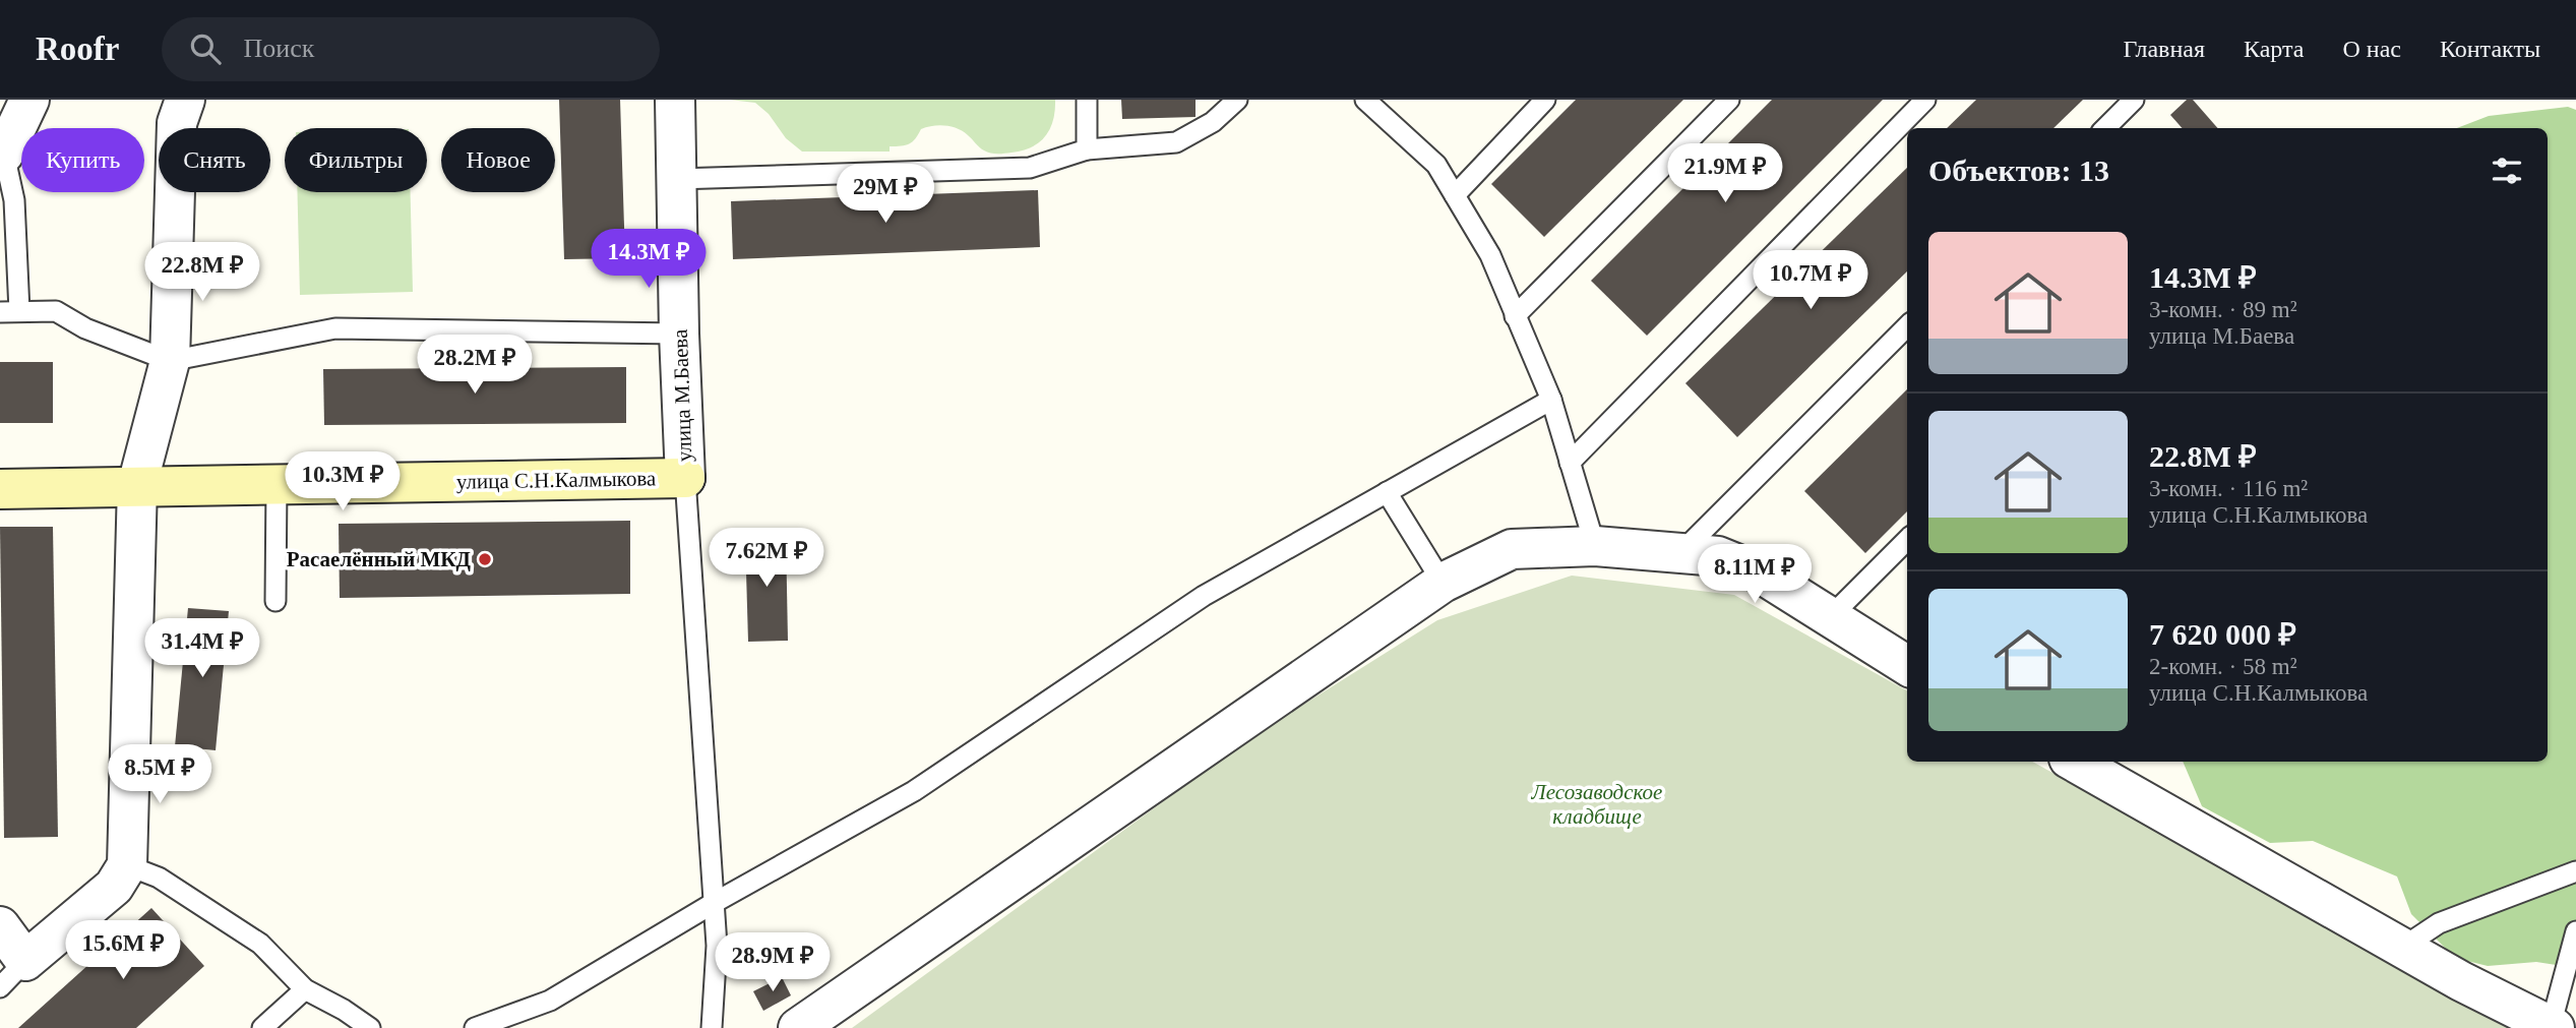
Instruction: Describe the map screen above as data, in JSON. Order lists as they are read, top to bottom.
{
  "streets": {
    "street": ["улица М.Баева", "улица С.Н.Калмыкова"]
  },
  "crossings": [
    ["улица М.Баева", "улица С.Н.Калмыкова"]
  ],
  "parks": ["Лесозаводское кладбище"],
  "places": ["Расаелённый МКД"],
  "page": {
    "header": "Roofr",
    "search": "Поиск",
    "nav": [
      "Главная",
      "Карта",
      "О нас",
      "Контакты"
    ],
    "chip": [
      "Купить",
      "Снять",
      "Фильтры",
      "Новое"
    ],
    "heading": "Объектов: 13",
    "price": [
      "21.9M ₽",
      "29M ₽",
      "14.3M ₽",
      "22.8M ₽",
      "10.7M ₽",
      "28.2M ₽",
      "10.3M ₽",
      "7.62M ₽",
      "8.11M ₽",
      "31.4M ₽",
      "8.5M ₽",
      "15.6M ₽",
      "28.9M ₽"
    ],
    "list": [
      {
        "name": "14.3M ₽",
        "note": "3-комн. · 89 m² · улица М.Баева"
      },
      {
        "name": "22.8M ₽",
        "note": "3-комн. · 116 m² · улица С.Н.Калмыкова"
      },
      {
        "name": "7 620 000 ₽",
        "note": "2-комн. · 58 m² · улица С.Н.Калмыкова"
      }
    ]
  }
}
